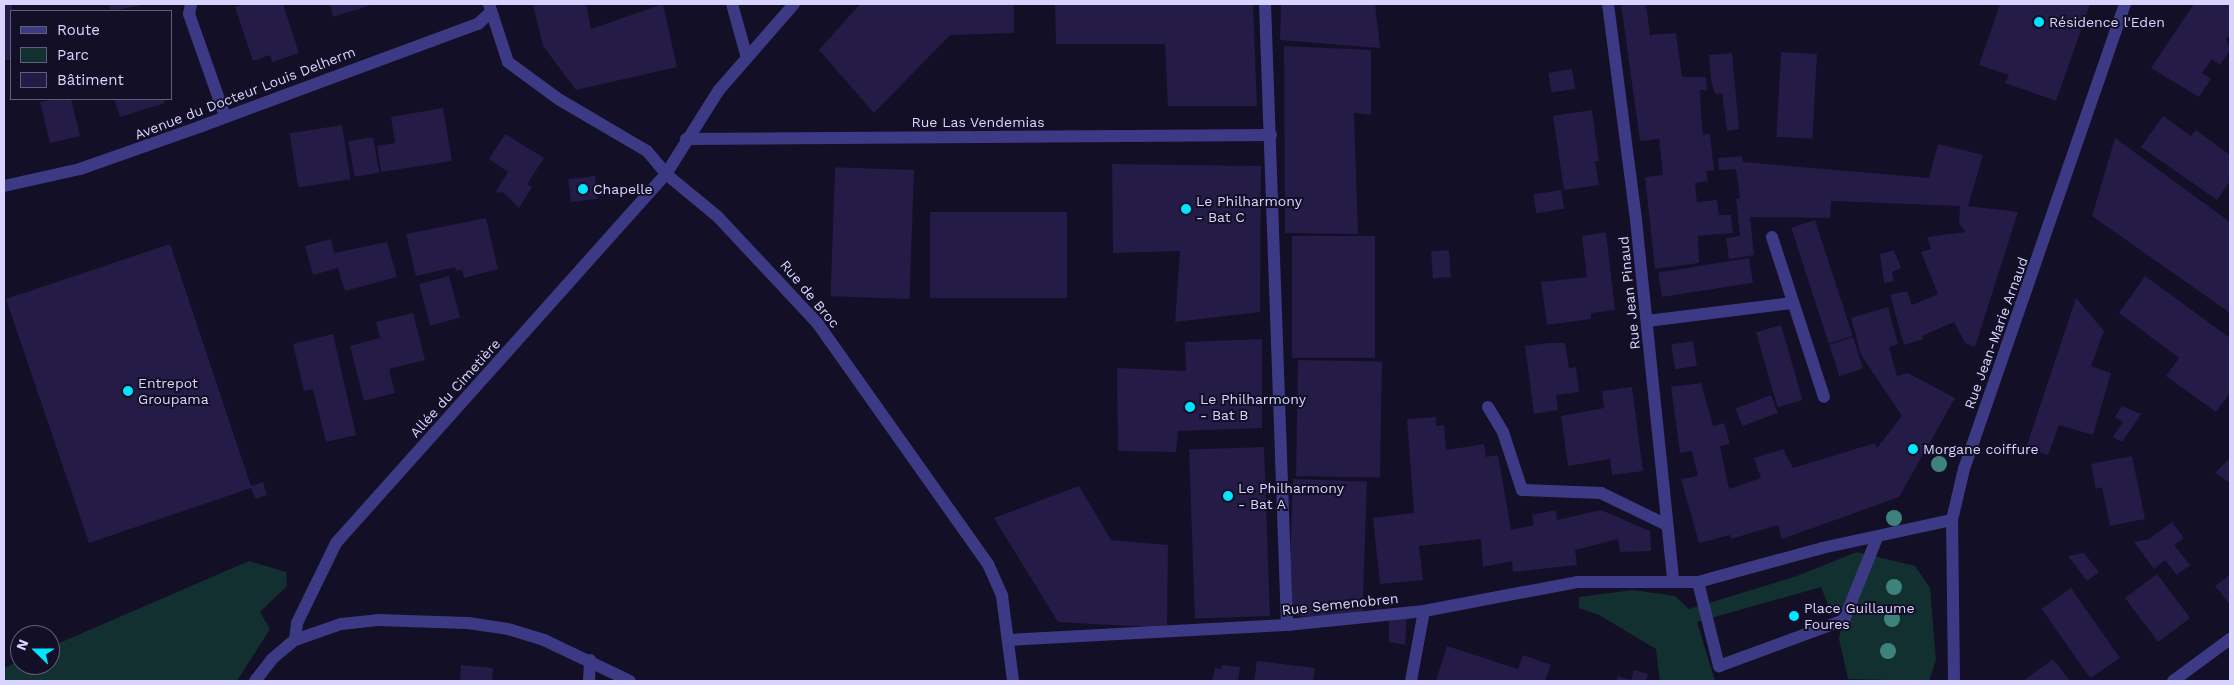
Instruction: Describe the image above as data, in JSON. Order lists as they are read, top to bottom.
{
  "streets": {
    "street": [
      "Avenue du Docteur Louis Delherm",
      "Rue Las Vendemias",
      "Rue Jean Pinaud",
      "Rue de Broc",
      "Rue Jean-Marie Arnaud",
      "Allée du Cimetière",
      "Rue Semenobren"
    ]
  },
  "crossings": [
    ["Avenue du Docteur Louis Delherm", "Rue de Broc"],
    ["Rue Las Vendemias", "Allée du Cimetière"],
    ["Rue Jean Pinaud", "Rue Semenobren"],
    ["Rue de Broc", "Allée du Cimetière"],
    ["Rue de Broc", "Rue Semenobren"]
  ],
  "places": [
    "Résidence l'Eden",
    "Chapelle",
    "Le Philharmony - Bat C",
    "Entrepot Groupama",
    "Le Philharmony - Bat B",
    "Morgane coiffure",
    "Le Philharmony - Bat A",
    "Place Guillaume Foures"
  ],
  "legend": ["Route", "Parc", "Bâtiment"],
  "north": "left"
}
